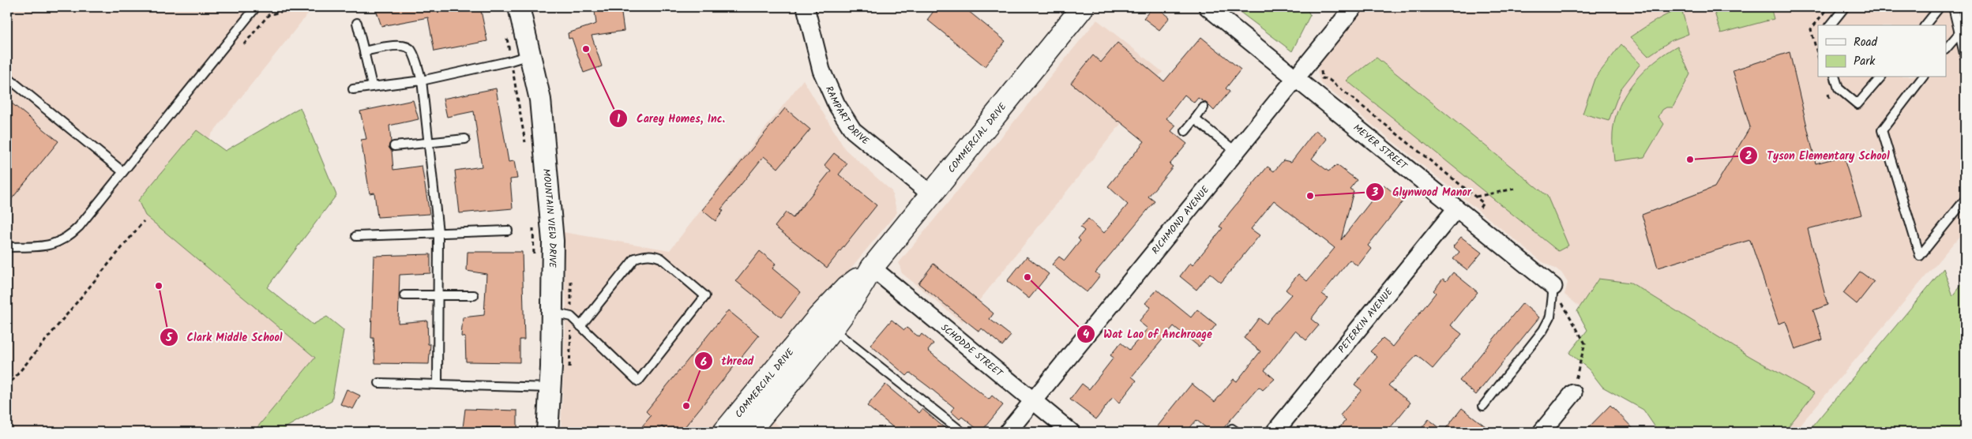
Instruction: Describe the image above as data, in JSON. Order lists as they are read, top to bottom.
{
  "streets": {
    "main road": ["COMMERCIAL DRIVE"],
    "street": [
      "RAMPART DRIVE",
      "MEYER STREET",
      "MOUNTAIN VIEW DRIVE",
      "RICHMOND AVENUE",
      "PETERKIN AVENUE",
      "SCHODDE STREET"
    ]
  },
  "crossings": [
    ["RAMPART DRIVE", "COMMERCIAL DRIVE"],
    ["COMMERCIAL DRIVE", "SCHODDE STREET"],
    ["MEYER STREET", "RICHMOND AVENUE"],
    ["MEYER STREET", "PETERKIN AVENUE"],
    ["RICHMOND AVENUE", "SCHODDE STREET"]
  ],
  "places": [
    "Carey Homes, Inc.",
    "Tyson Elementary School",
    "Glynwood Manor",
    "Wat Lao of Anchroage",
    "Clark Middle School",
    "thread"
  ],
  "legend": ["Road", "Park"]
}
